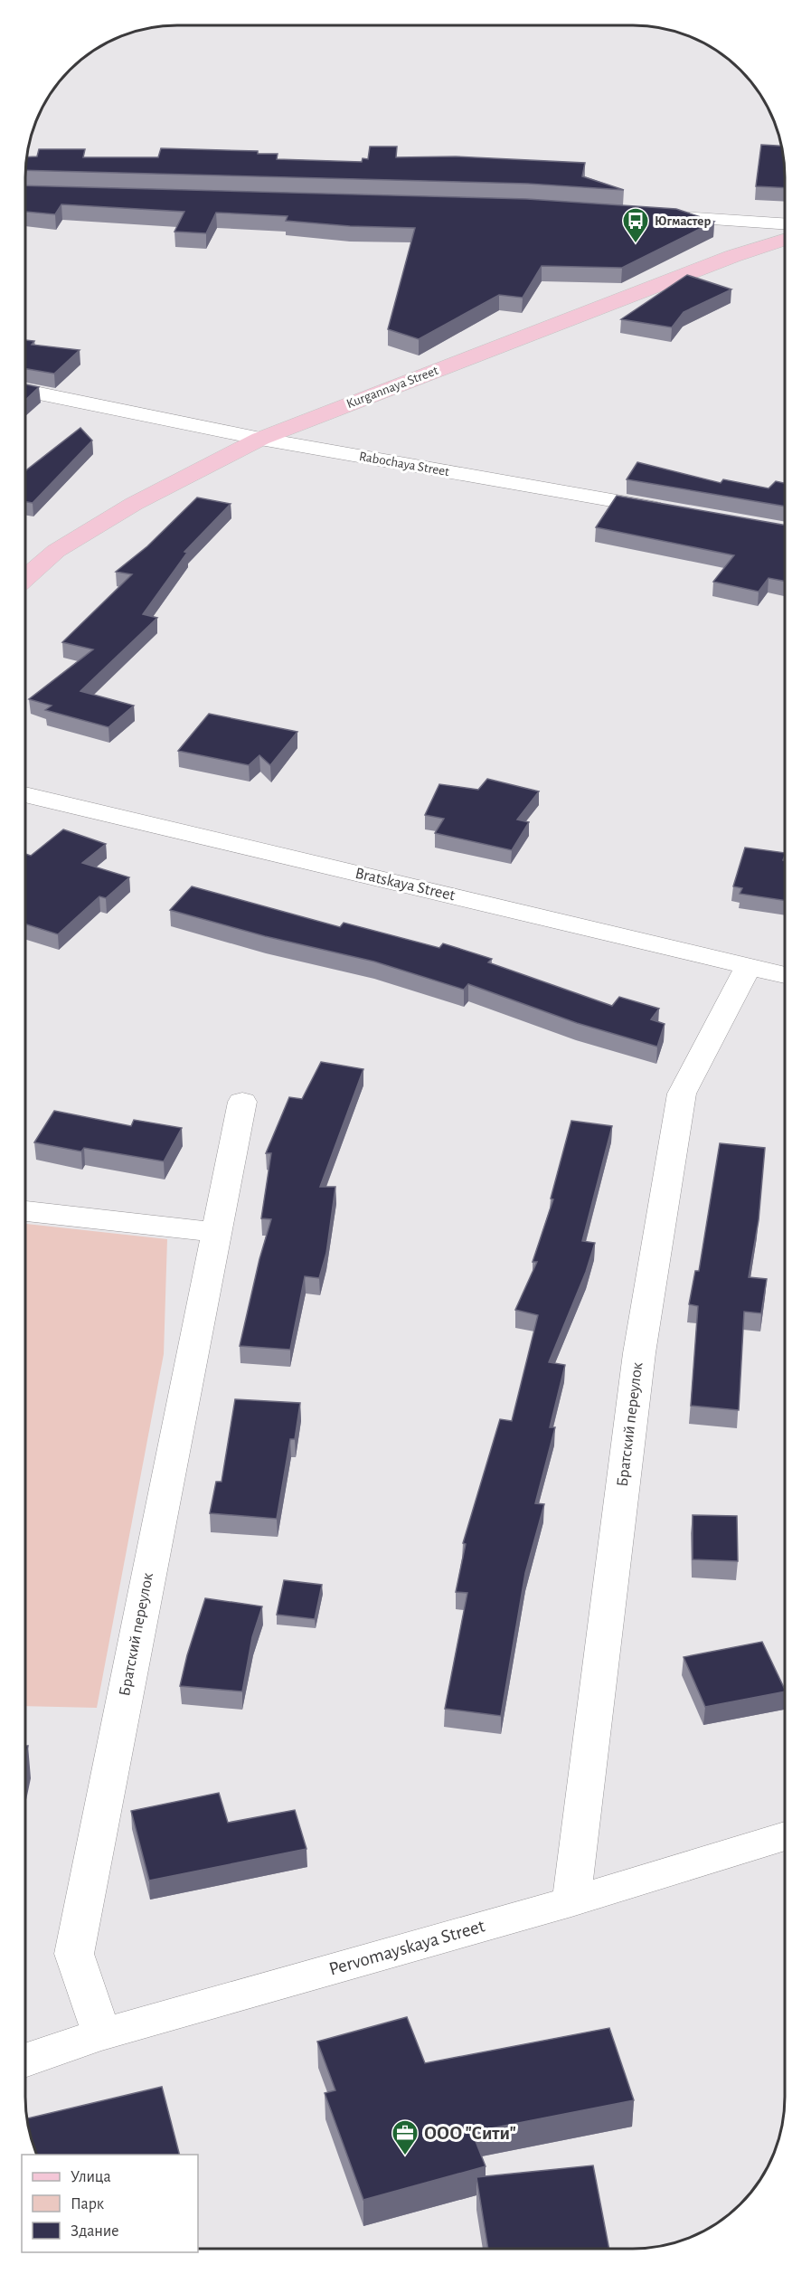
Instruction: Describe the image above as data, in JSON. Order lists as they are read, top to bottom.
{
  "streets": {
    "main road": ["Kurgannaya Street"],
    "street": [
      "Rabochaya Street",
      "Bratskaya Street",
      "Братский переулок",
      "Pervomayskaya Street"
    ]
  },
  "crossings": [
    ["Kurgannaya Street", "Rabochaya Street"],
    ["Bratskaya Street", "Братский переулок"],
    ["Братский переулок", "Pervomayskaya Street"]
  ],
  "places": {
    "bus stop": ["Югмастер"],
    "office": ["ООО \"Сити\""]
  },
  "legend": ["Улица", "Парк", "Здание"]
}
